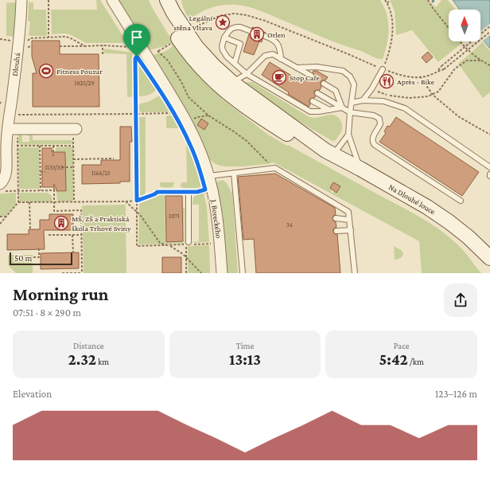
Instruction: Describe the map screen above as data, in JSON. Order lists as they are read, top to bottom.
{
  "streets": {
    "main road": ["Na Dlouhé louce"],
    "street": ["Dlouhá", "J. Boreckého"]
  },
  "places": {
    "place": ["Legální stěna Vltava"],
    "building": ["Orlen", "MŠ, ZŠ a Praktiská škola Trhové Sviny"],
    "sports": ["Fitness Pouzar"],
    "cafe": ["Stop Cafe"],
    "restaurant": ["Après - Bike"]
  },
  "house_numbers": [
    "1825/29",
    "1133/33",
    "1166/25",
    "1071",
    "34"
  ],
  "scale_bar": "50 m",
  "north": "top",
  "page": {
    "scale": "50 m",
    "heading": ["Morning run", "07:51 · 8 × 290 m"],
    "stats": [
      ["Distance", "2.32 km"],
      ["Time", "13:13"],
      ["Pace", "5:42 /km"]
    ],
    "chart": ["Elevation", "123–126 m"]
  }
}
